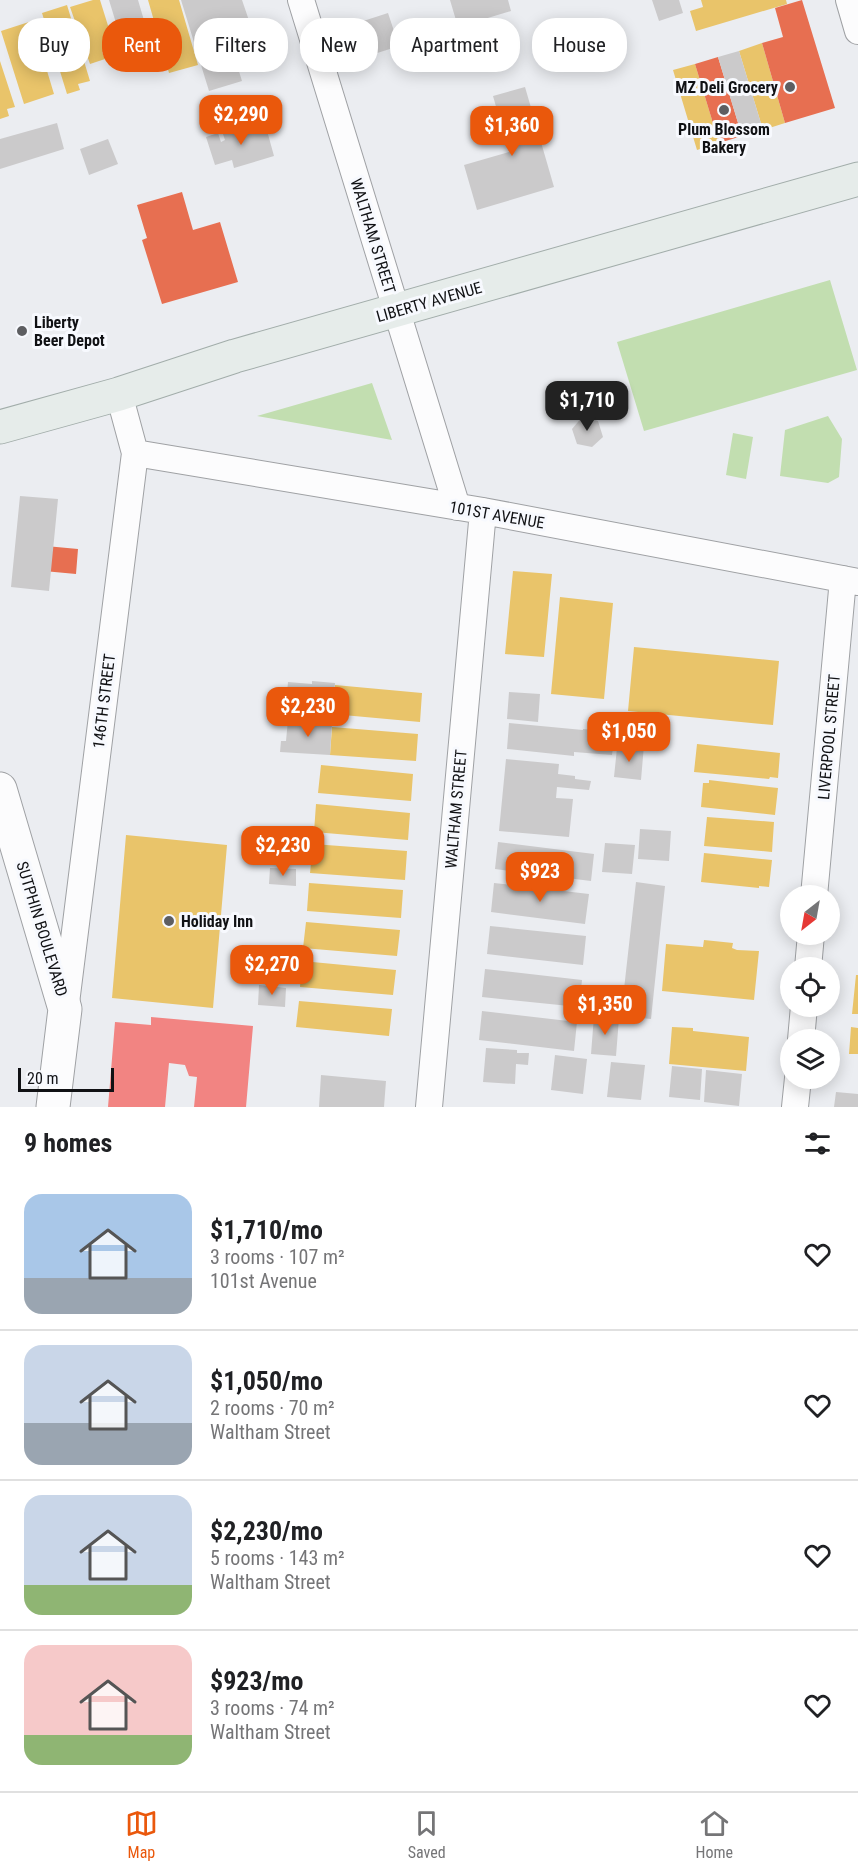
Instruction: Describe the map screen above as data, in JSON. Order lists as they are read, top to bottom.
{
  "streets": {
    "main road": ["LIBERTY AVENUE", "SUTPHIN BOULEVARD"],
    "street": [
      "WALTHAM STREET",
      "101ST AVENUE",
      "146TH STREET",
      "LIVERPOOL STREET"
    ]
  },
  "crossings": [
    ["WALTHAM STREET", "LIBERTY AVENUE"],
    ["WALTHAM STREET", "101ST AVENUE"],
    ["LIBERTY AVENUE", "146TH STREET"],
    ["101ST AVENUE", "146TH STREET"],
    ["101ST AVENUE", "LIVERPOOL STREET"],
    ["146TH STREET", "SUTPHIN BOULEVARD"]
  ],
  "places": [
    "MZ Deli Grocery",
    "Plum Blossom Bakery",
    "Liberty Beer Depot",
    "Holiday Inn"
  ],
  "scale_bar": "20 m",
  "north": "bottom left",
  "page": {
    "chip": [
      "Buy",
      "Rent",
      "Filters",
      "New",
      "Apartment",
      "House"
    ],
    "price": [
      "$2,290",
      "$1,360",
      "$1,710",
      "$2,230",
      "$1,050",
      "$2,230",
      "$923",
      "$2,270",
      "$1,350"
    ],
    "scale": "20 m",
    "heading": "9 homes",
    "list": [
      {
        "name": "$1,710/mo",
        "note": "3 rooms · 107 m² · 101st Avenue"
      },
      {
        "name": "$1,050/mo",
        "note": "2 rooms · 70 m² · Waltham Street"
      },
      {
        "name": "$2,230/mo",
        "note": "5 rooms · 143 m² · Waltham Street"
      },
      {
        "name": "$923/mo",
        "note": "3 rooms · 74 m² · Waltham Street"
      }
    ],
    "tabs": ["Map", "Saved", "Home"]
  }
}
